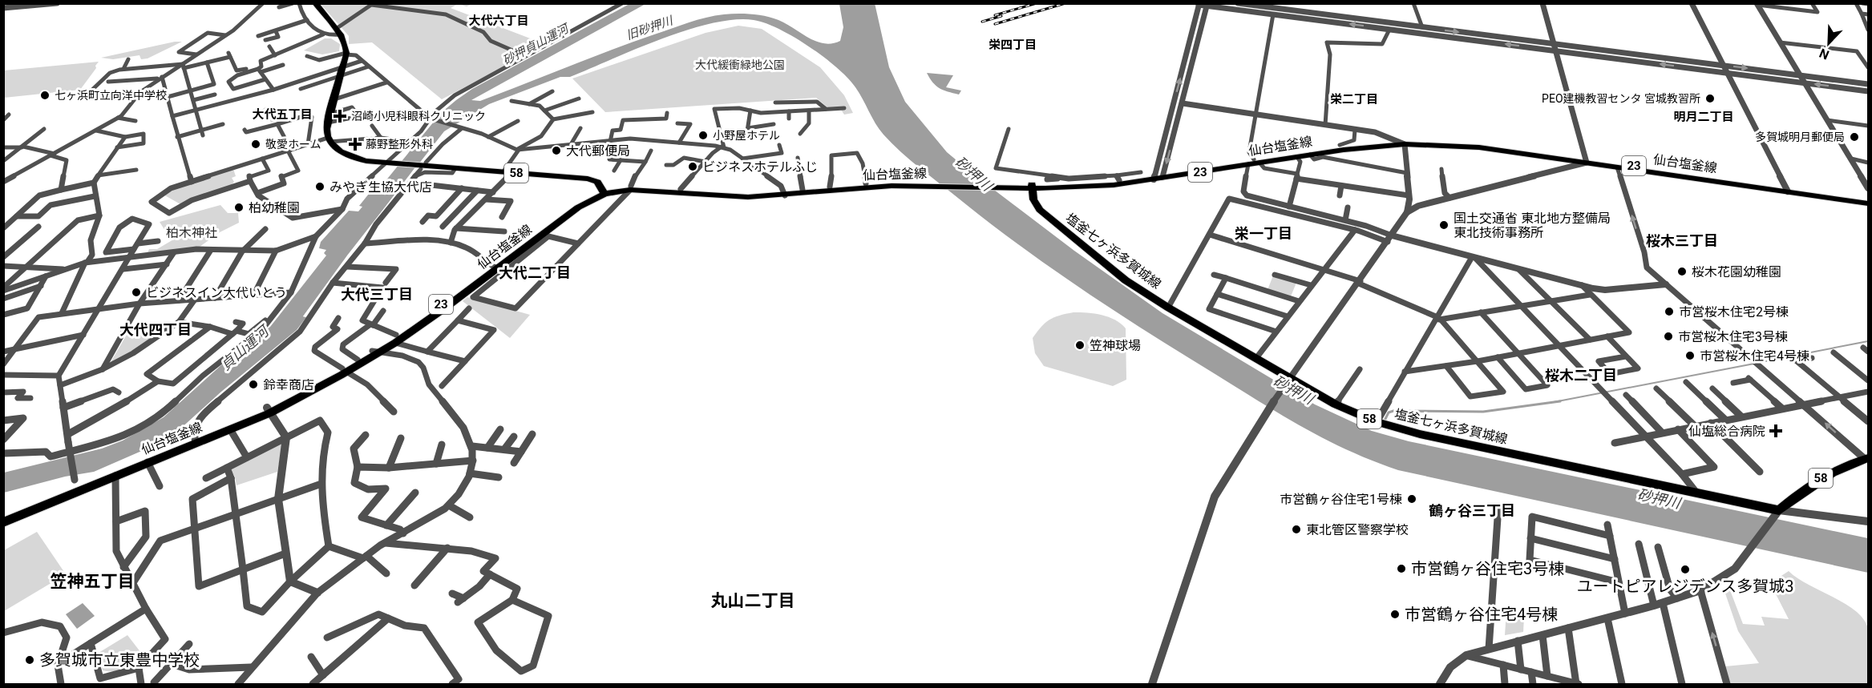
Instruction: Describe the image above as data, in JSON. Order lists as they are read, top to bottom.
{
  "streets": {
    "main road": [
      "仙台塩釜線",
      "23",
      "58",
      "塩釜七ヶ浜多賀城線"
    ]
  },
  "crossings": [
    ["仙台塩釜線", "58"],
    ["仙台塩釜線", "塩釜七ヶ浜多賀城線"],
    ["58", "塩釜七ヶ浜多賀城線"]
  ],
  "districts": [
    "大代六丁目",
    "栄四丁目",
    "栄二丁目",
    "大代五丁目",
    "明月二丁目",
    "栄一丁目",
    "桜木三丁目",
    "大代二丁目",
    "大代三丁目",
    "大代四丁目",
    "桜木二丁目",
    "鶴ヶ谷三丁目",
    "笠神五丁目",
    "丸山二丁目"
  ],
  "water": [
    "旧砂押川",
    "砂押貞山運河",
    "砂押川",
    "貞山運河"
  ],
  "parks": ["大代緩衝緑地公園", "柏木神社"],
  "places": {
    "other": [
      "七ヶ浜町立向洋中学校",
      "PEO建機教習センタ 宮城教習所",
      "小野屋ホテル",
      "多賀城明月郵便局",
      "敬愛ホーム",
      "大代郵便局",
      "ビジネスホテルふじ",
      "みやぎ生協大代店",
      "柏幼稚園",
      "国土交通省 東北地方整備局 東北技術事務所",
      "桜木花園幼稚園",
      "ビジネスイン大代いとう",
      "市営桜木住宅2号棟",
      "市営桜木住宅3号棟",
      "笠神球場",
      "市営桜木住宅4号棟",
      "鈴幸商店",
      "市営鶴ヶ谷住宅1号棟",
      "東北管区警察学校",
      "市営鶴ヶ谷住宅3号棟",
      "ユートピアレジデンス多賀城3",
      "市営鶴ヶ谷住宅4号棟",
      "多賀城市立東豊中学校"
    ],
    "health": ["沼崎小児科眼科クリニック", "藤野整形外科", "仙塩総合病院"]
  },
  "north": "bottom left"
}
